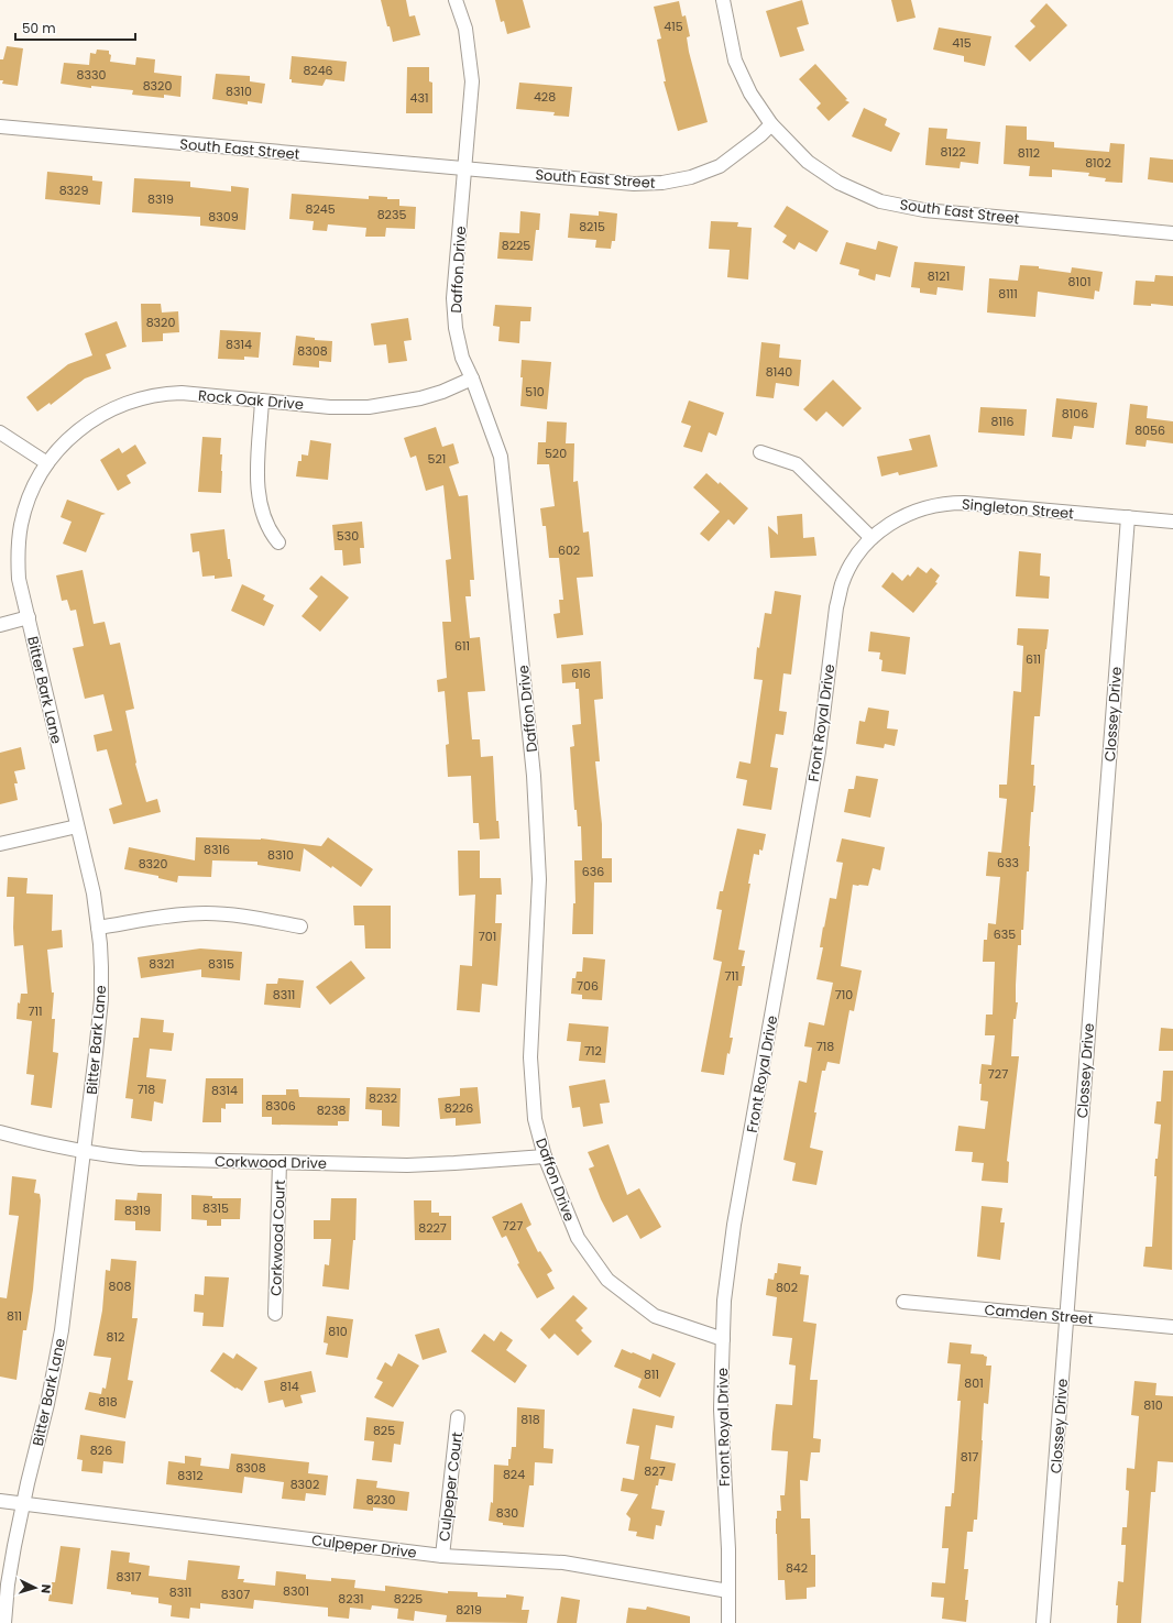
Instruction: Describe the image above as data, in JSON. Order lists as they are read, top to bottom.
{
  "streets": {
    "street": [
      "South East Street",
      "Daffon Drive",
      "Rock Oak Drive",
      "Singleton Street",
      "Bitter Bark Lane",
      "Clossey Drive",
      "Front Royal Drive",
      "Corkwood Drive",
      "Corkwood Court",
      "Camden Street",
      "Culpeper Court",
      "Culpeper Drive"
    ]
  },
  "crossings": [
    ["South East Street", "Daffon Drive"],
    ["Daffon Drive", "Rock Oak Drive"],
    ["Daffon Drive", "Front Royal Drive"],
    ["Daffon Drive", "Corkwood Drive"],
    ["Rock Oak Drive", "Bitter Bark Lane"],
    ["Singleton Street", "Clossey Drive"],
    ["Singleton Street", "Front Royal Drive"],
    ["Bitter Bark Lane", "Corkwood Drive"],
    ["Bitter Bark Lane", "Culpeper Drive"],
    ["Clossey Drive", "Camden Street"],
    ["Front Royal Drive", "Culpeper Drive"],
    ["Corkwood Drive", "Corkwood Court"],
    ["Culpeper Court", "Culpeper Drive"]
  ],
  "house_numbers": [
    "415",
    "415",
    "8246",
    "8330",
    "8320",
    "8310",
    "428",
    "431",
    "8122",
    "8112",
    "8102",
    "8329",
    "8319",
    "8245",
    "8235",
    "8309",
    "8215",
    "8225",
    "8121",
    "8101",
    "8111",
    "8320",
    "8314",
    "8308",
    "8140",
    "510",
    "8106",
    "8116",
    "8056",
    "520",
    "521",
    "530",
    "602",
    "611",
    "611",
    "616",
    "8316",
    "8310",
    "633",
    "8320",
    "636",
    "635",
    "701",
    "8321",
    "8315",
    "711",
    "706",
    "8311",
    "710",
    "711",
    "718",
    "712",
    "727",
    "718",
    "8314",
    "8232",
    "8306",
    "8226",
    "8238",
    "8315",
    "8319",
    "727",
    "8227",
    "808",
    "802",
    "811",
    "810",
    "812",
    "811",
    "801",
    "814",
    "818",
    "810",
    "818",
    "825",
    "826",
    "817",
    "8308",
    "827",
    "824",
    "8312",
    "8302",
    "8230",
    "830",
    "842",
    "8317",
    "8301",
    "8311",
    "8307",
    "8231",
    "8225",
    "8219"
  ],
  "scale_bar": "50 m",
  "north": "right"
}
